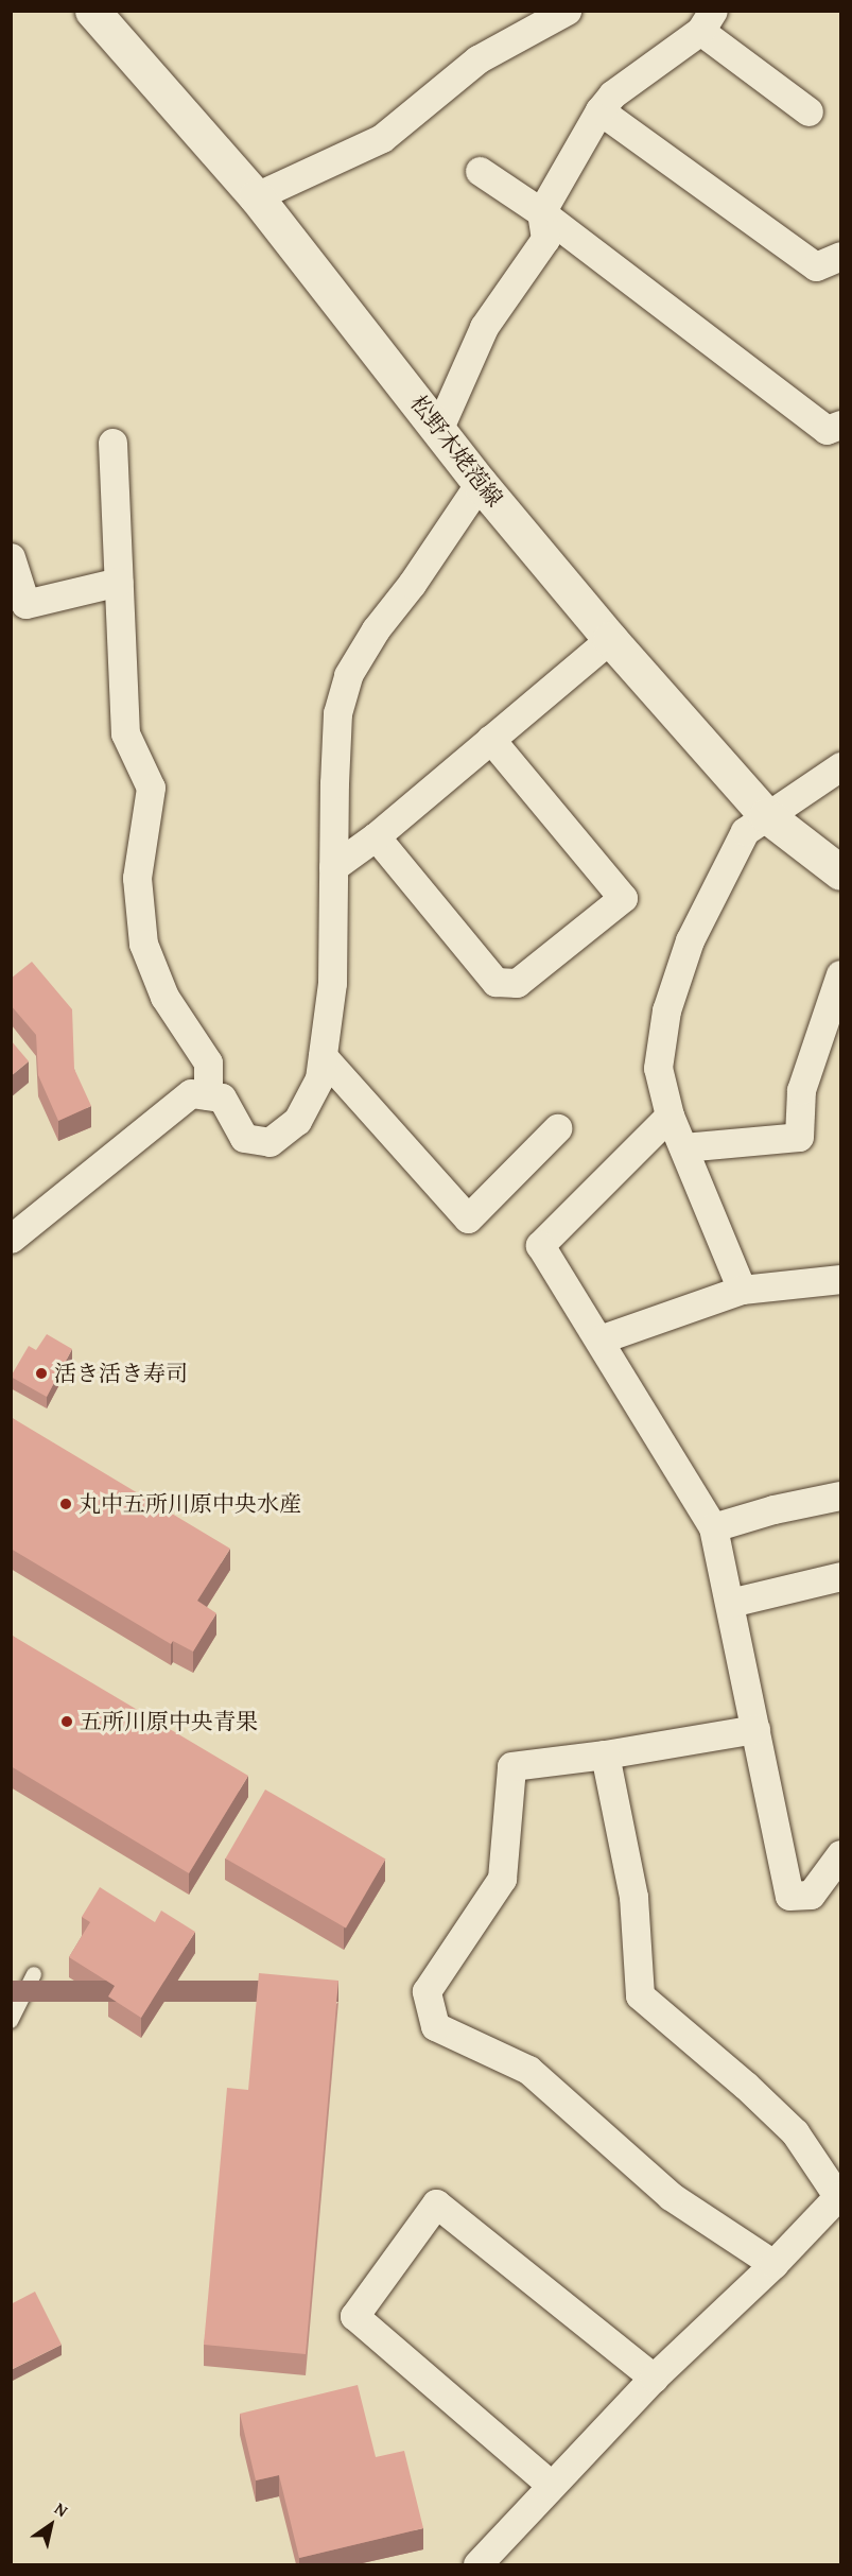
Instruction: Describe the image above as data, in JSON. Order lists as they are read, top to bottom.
{
  "streets": {
    "main road": ["松野木姥萢線"]
  },
  "places": ["活き活き寿司", "丸中五所川原中央水産", "五所川原中央青果"],
  "north": "top right"
}
